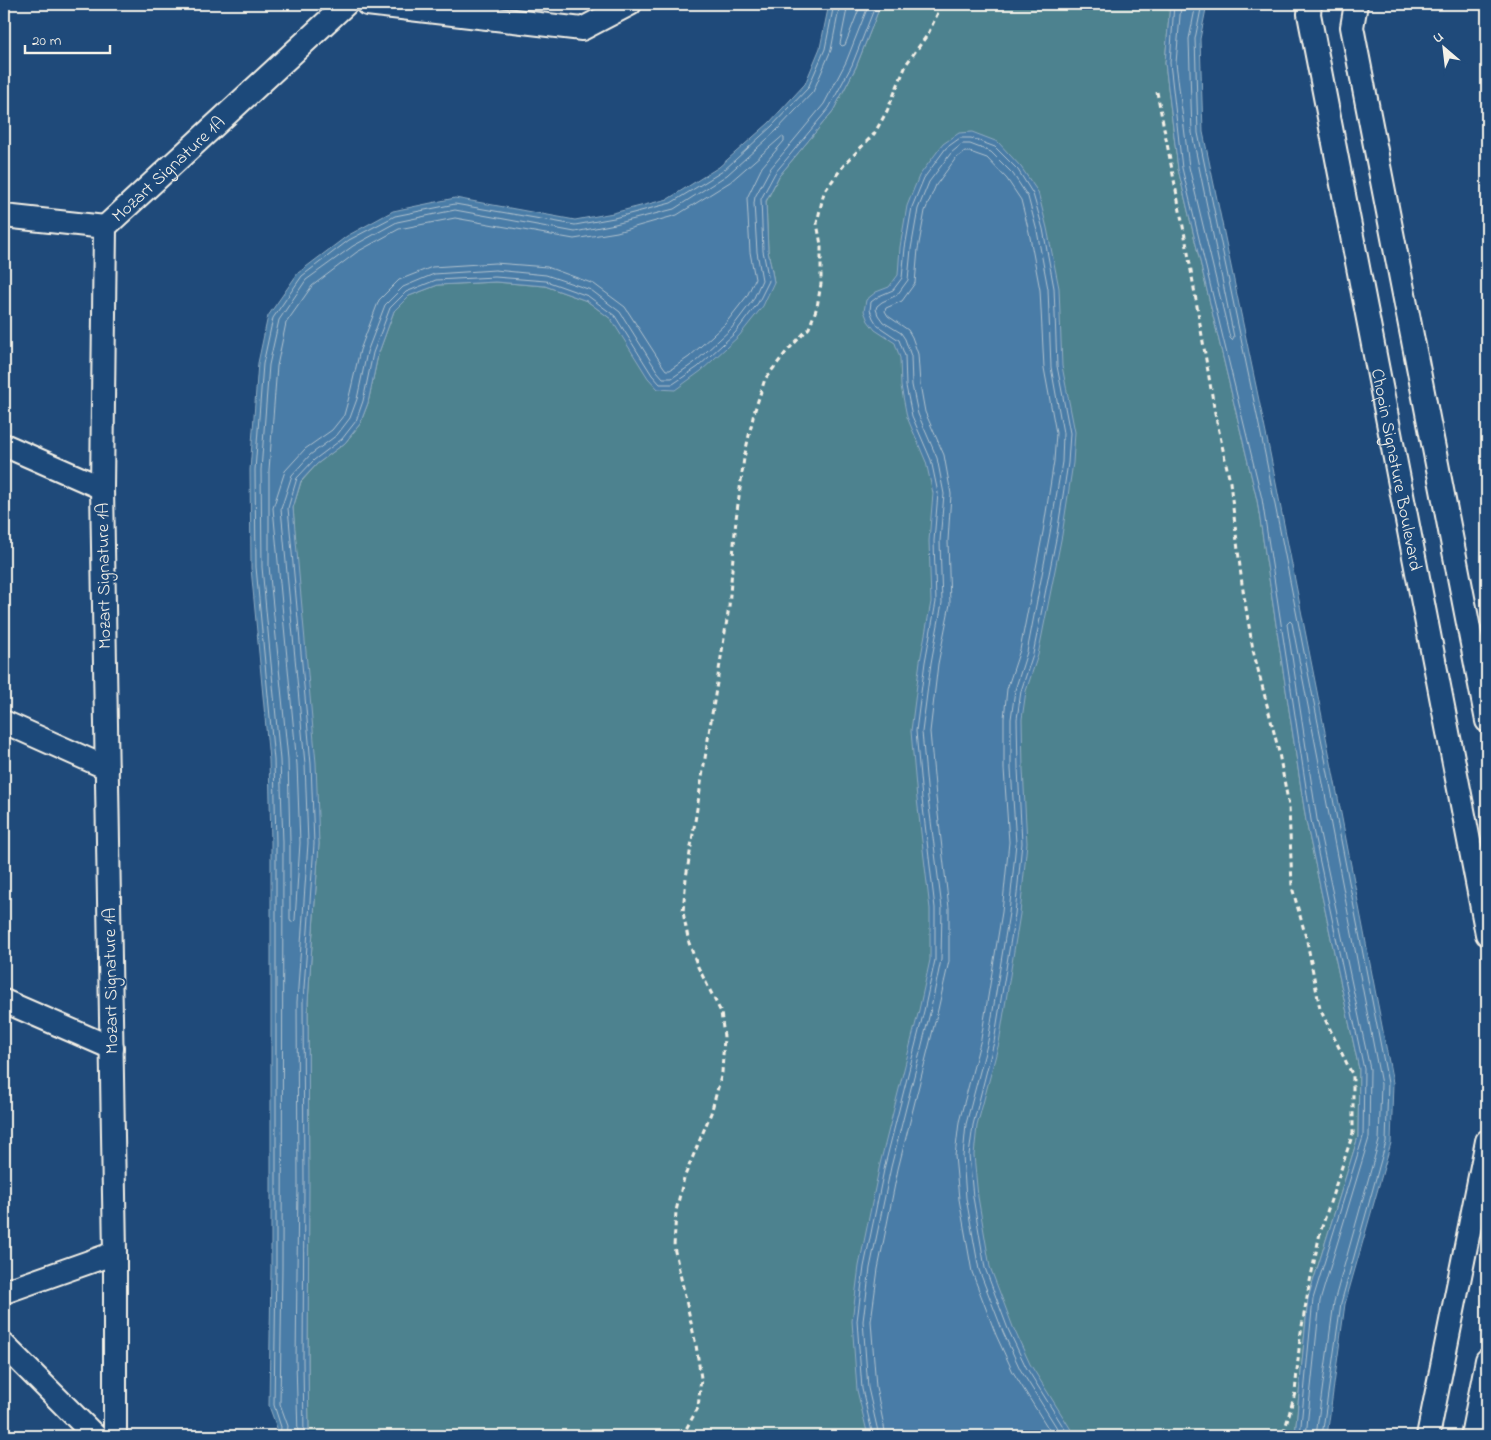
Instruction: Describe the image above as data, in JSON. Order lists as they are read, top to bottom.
{
  "streets": {
    "street": ["Mozart Signature 1A", "Chopin Signature Boulevard"]
  },
  "scale_bar": "20 m",
  "north": "top left"
}
